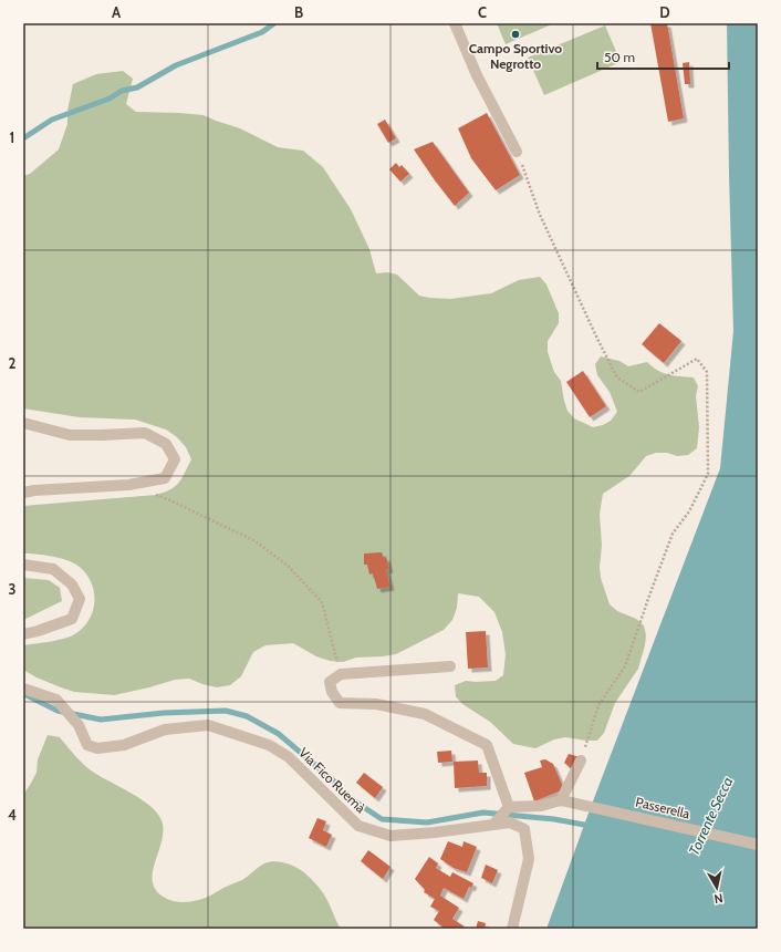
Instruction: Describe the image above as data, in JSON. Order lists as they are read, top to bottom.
{
  "streets": {
    "street": ["Via Fico Ruemà", "Passerella"]
  },
  "water": ["Torrente Secca"],
  "places": ["Campo Sportivo Negrotto"],
  "scale_bar": "50 m",
  "north": "bottom",
  "grid": {
    "columns": [
      "A",
      "B",
      "C",
      "D"
    ],
    "rows": [
      "1",
      "2",
      "3",
      "4"
    ]
  }
}
